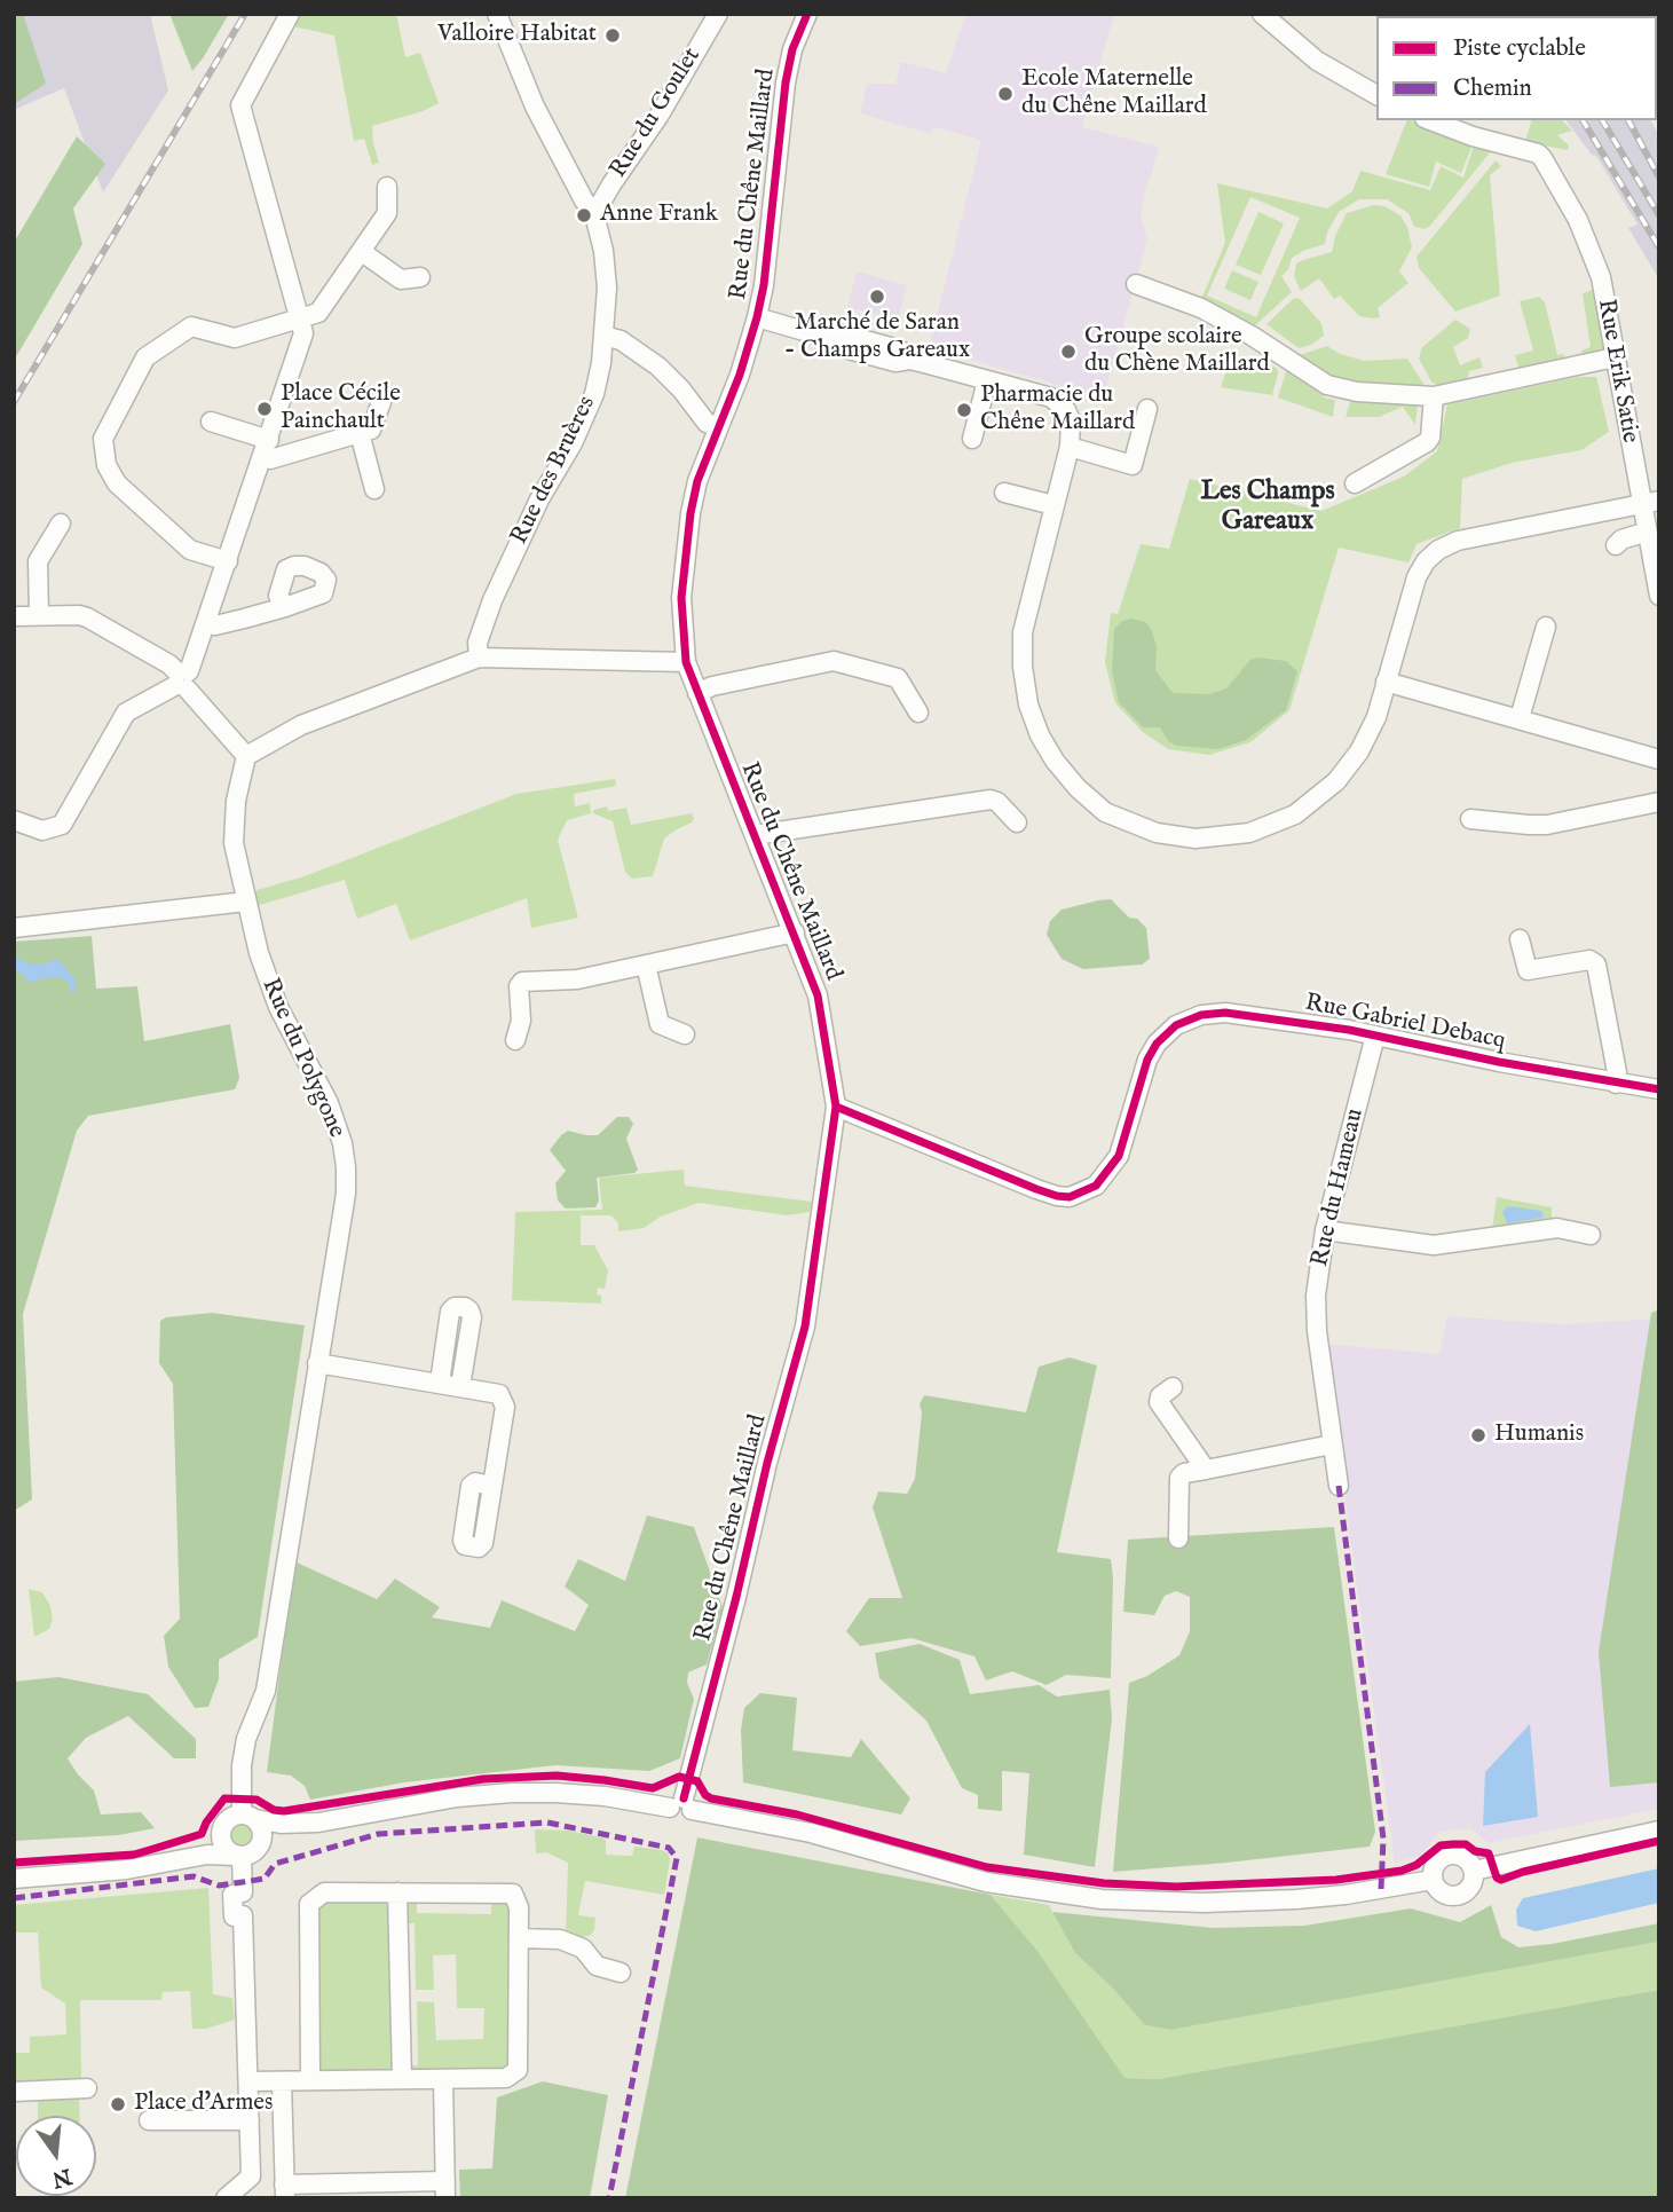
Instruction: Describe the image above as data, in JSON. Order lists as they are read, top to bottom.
{
  "streets": {
    "street": [
      "Rue du Goulet",
      "Rue du Chêne Maillard",
      "Rue Erik Satie",
      "Rue des Bruères",
      "Rue Gabriel Debacq",
      "Rue du Polygone",
      "Rue du Hameau"
    ]
  },
  "crossings": [
    ["Rue du Goulet", "Rue des Bruères"],
    ["Rue du Chêne Maillard", "Rue Gabriel Debacq"],
    ["Rue Gabriel Debacq", "Rue du Hameau"]
  ],
  "districts": ["Les Champs Gareaux"],
  "places": [
    "Valloire Habitat",
    "Ecole Maternelle du Chêne Maillard",
    "Anne Frank",
    "Marché de Saran - Champs Gareaux",
    "Groupe scolaire du Chène Maillard",
    "Place Cécile Painchault",
    "Pharmacie du Chêne Maillard",
    "Humanis",
    "Place d'Armes"
  ],
  "legend": ["Piste cyclable", "Chemin"],
  "north": "bottom"
}
